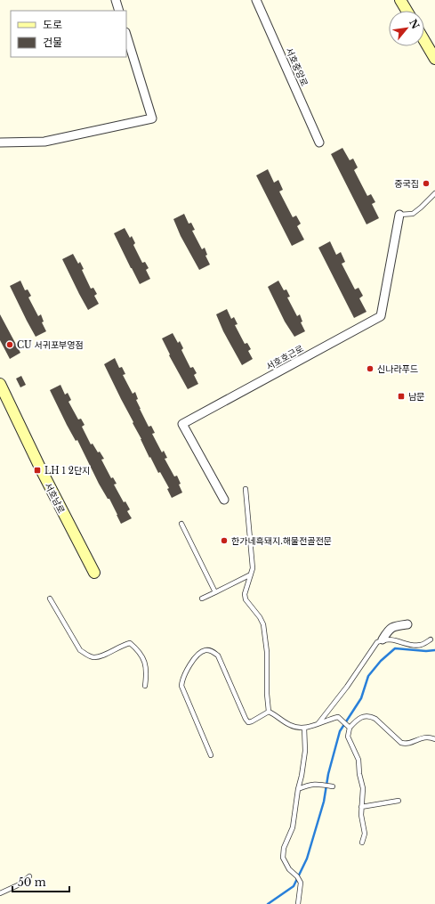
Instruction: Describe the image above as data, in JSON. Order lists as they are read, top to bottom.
{
  "streets": {
    "main road": ["서호남로"],
    "street": ["서호중앙로", "서호호근로"]
  },
  "places": {
    "other": [
      "중국집",
      "CU 서귀포부영점",
      "신나라푸드",
      "한가네흑돼지.해물전골전문"
    ],
    "transit": ["남문", "LH 1 2단지"]
  },
  "legend": ["도로", "건물"],
  "scale_bar": "50 m",
  "north": "top right"
}
